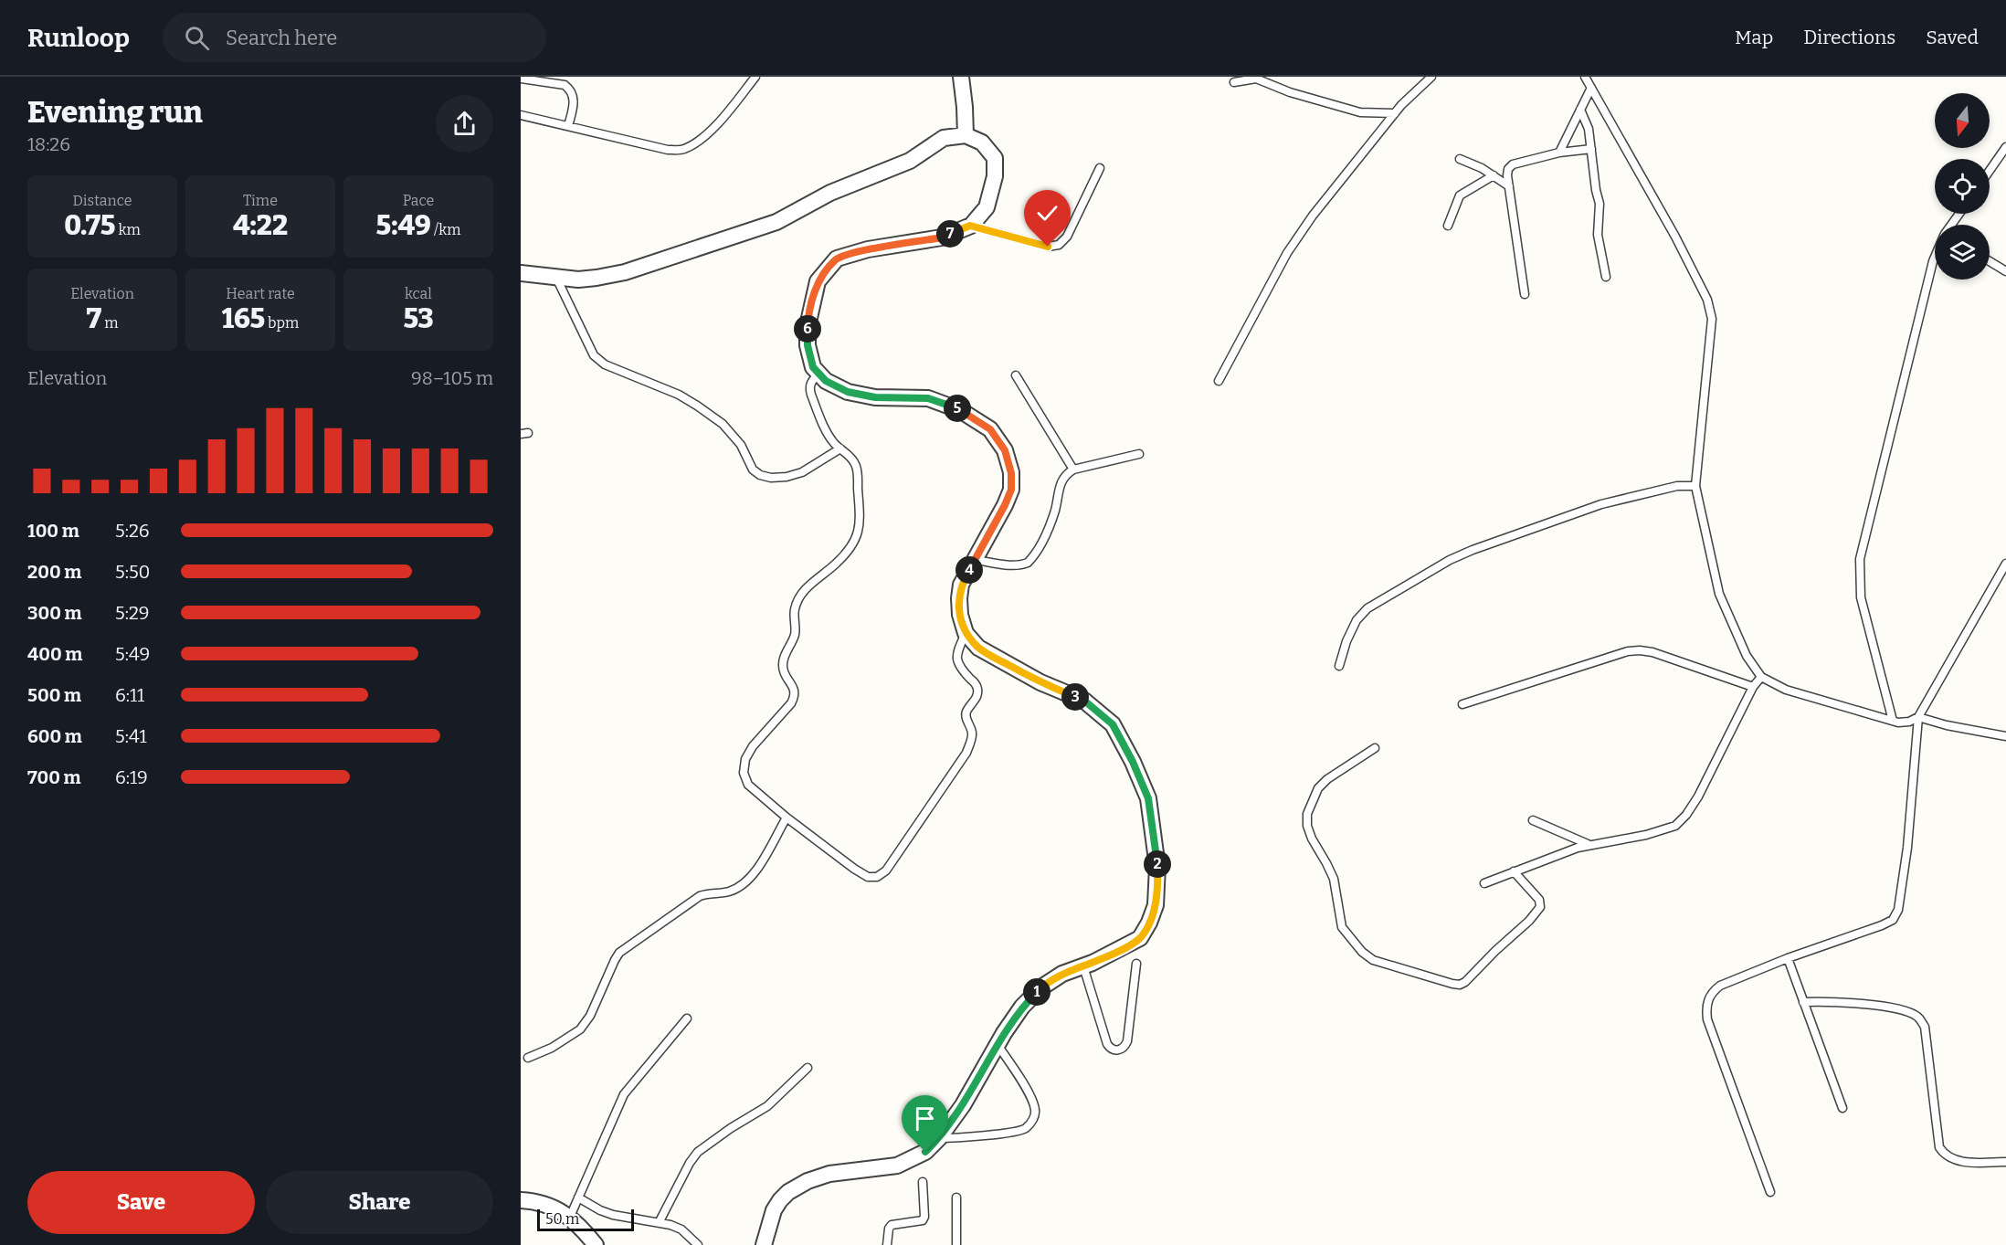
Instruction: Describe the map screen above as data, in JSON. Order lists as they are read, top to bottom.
{
  "scale_bar": "50 m",
  "north": "bottom",
  "page": {
    "header": "Runloop",
    "search": "Search here",
    "nav": ["Map", "Directions", "Saved"],
    "heading": ["Evening run", "18:26"],
    "stats": [
      ["Distance", "0.75 km"],
      ["Time", "4:22"],
      ["Pace", "5:49 /km"],
      ["Elevation", "7 m"],
      ["Heart rate", "165 bpm"],
      ["kcal", "53"]
    ],
    "pins": [
      "7",
      "6",
      "5",
      "4",
      "3",
      "2",
      "1"
    ],
    "chart": ["Elevation", "98–105 m"],
    "list": [
      {
        "name": "100 m",
        "note": "5:26"
      },
      {
        "name": "200 m",
        "note": "5:50"
      },
      {
        "name": "300 m",
        "note": "5:29"
      },
      {
        "name": "400 m",
        "note": "5:49"
      },
      {
        "name": "500 m",
        "note": "6:11"
      },
      {
        "name": "600 m",
        "note": "5:41"
      },
      {
        "name": "700 m",
        "note": "6:19"
      }
    ],
    "buttons": ["Save", "Share"],
    "scale": "50 m"
  }
}
